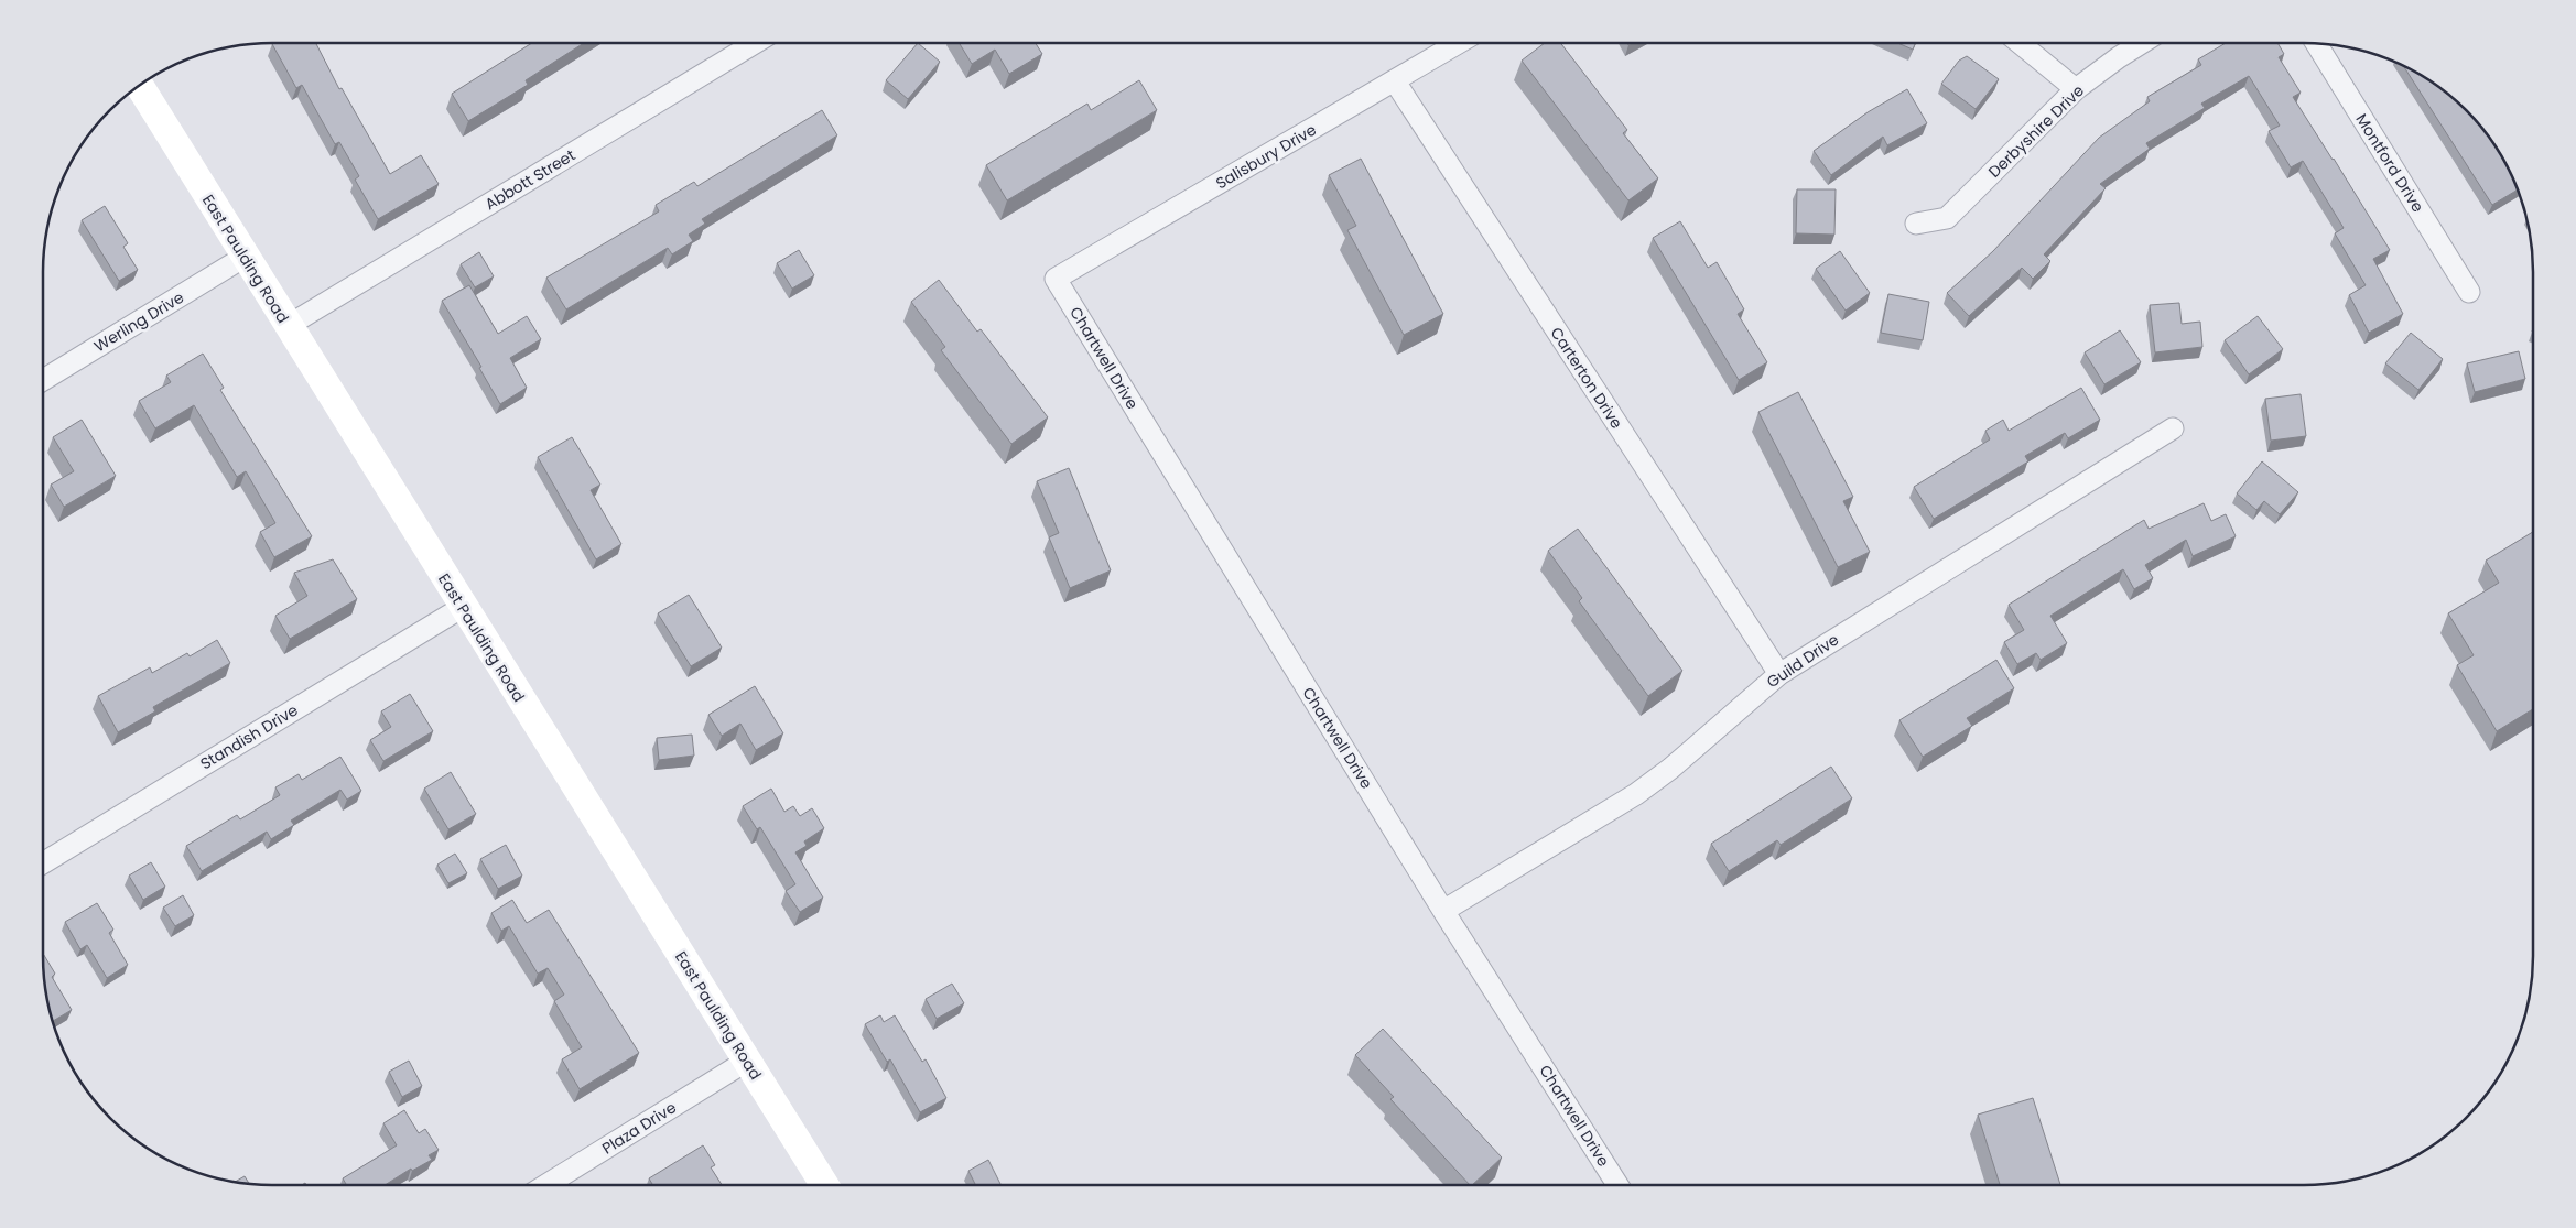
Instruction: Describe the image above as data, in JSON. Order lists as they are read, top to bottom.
{
  "streets": {
    "main road": ["East Paulding Road"],
    "street": [
      "Derbyshire Drive",
      "Salisbury Drive",
      "Montford Drive",
      "Abbott Street",
      "Werling Drive",
      "Chartwell Drive",
      "Carterton Drive",
      "Guild Drive",
      "Standish Drive",
      "Plaza Drive"
    ]
  },
  "crossings": [
    ["Salisbury Drive", "Chartwell Drive"],
    ["Salisbury Drive", "Carterton Drive"],
    ["Abbott Street", "East Paulding Road"],
    ["East Paulding Road", "Werling Drive"],
    ["East Paulding Road", "Standish Drive"],
    ["East Paulding Road", "Plaza Drive"],
    ["Chartwell Drive", "Guild Drive"],
    ["Carterton Drive", "Guild Drive"]
  ]
}
